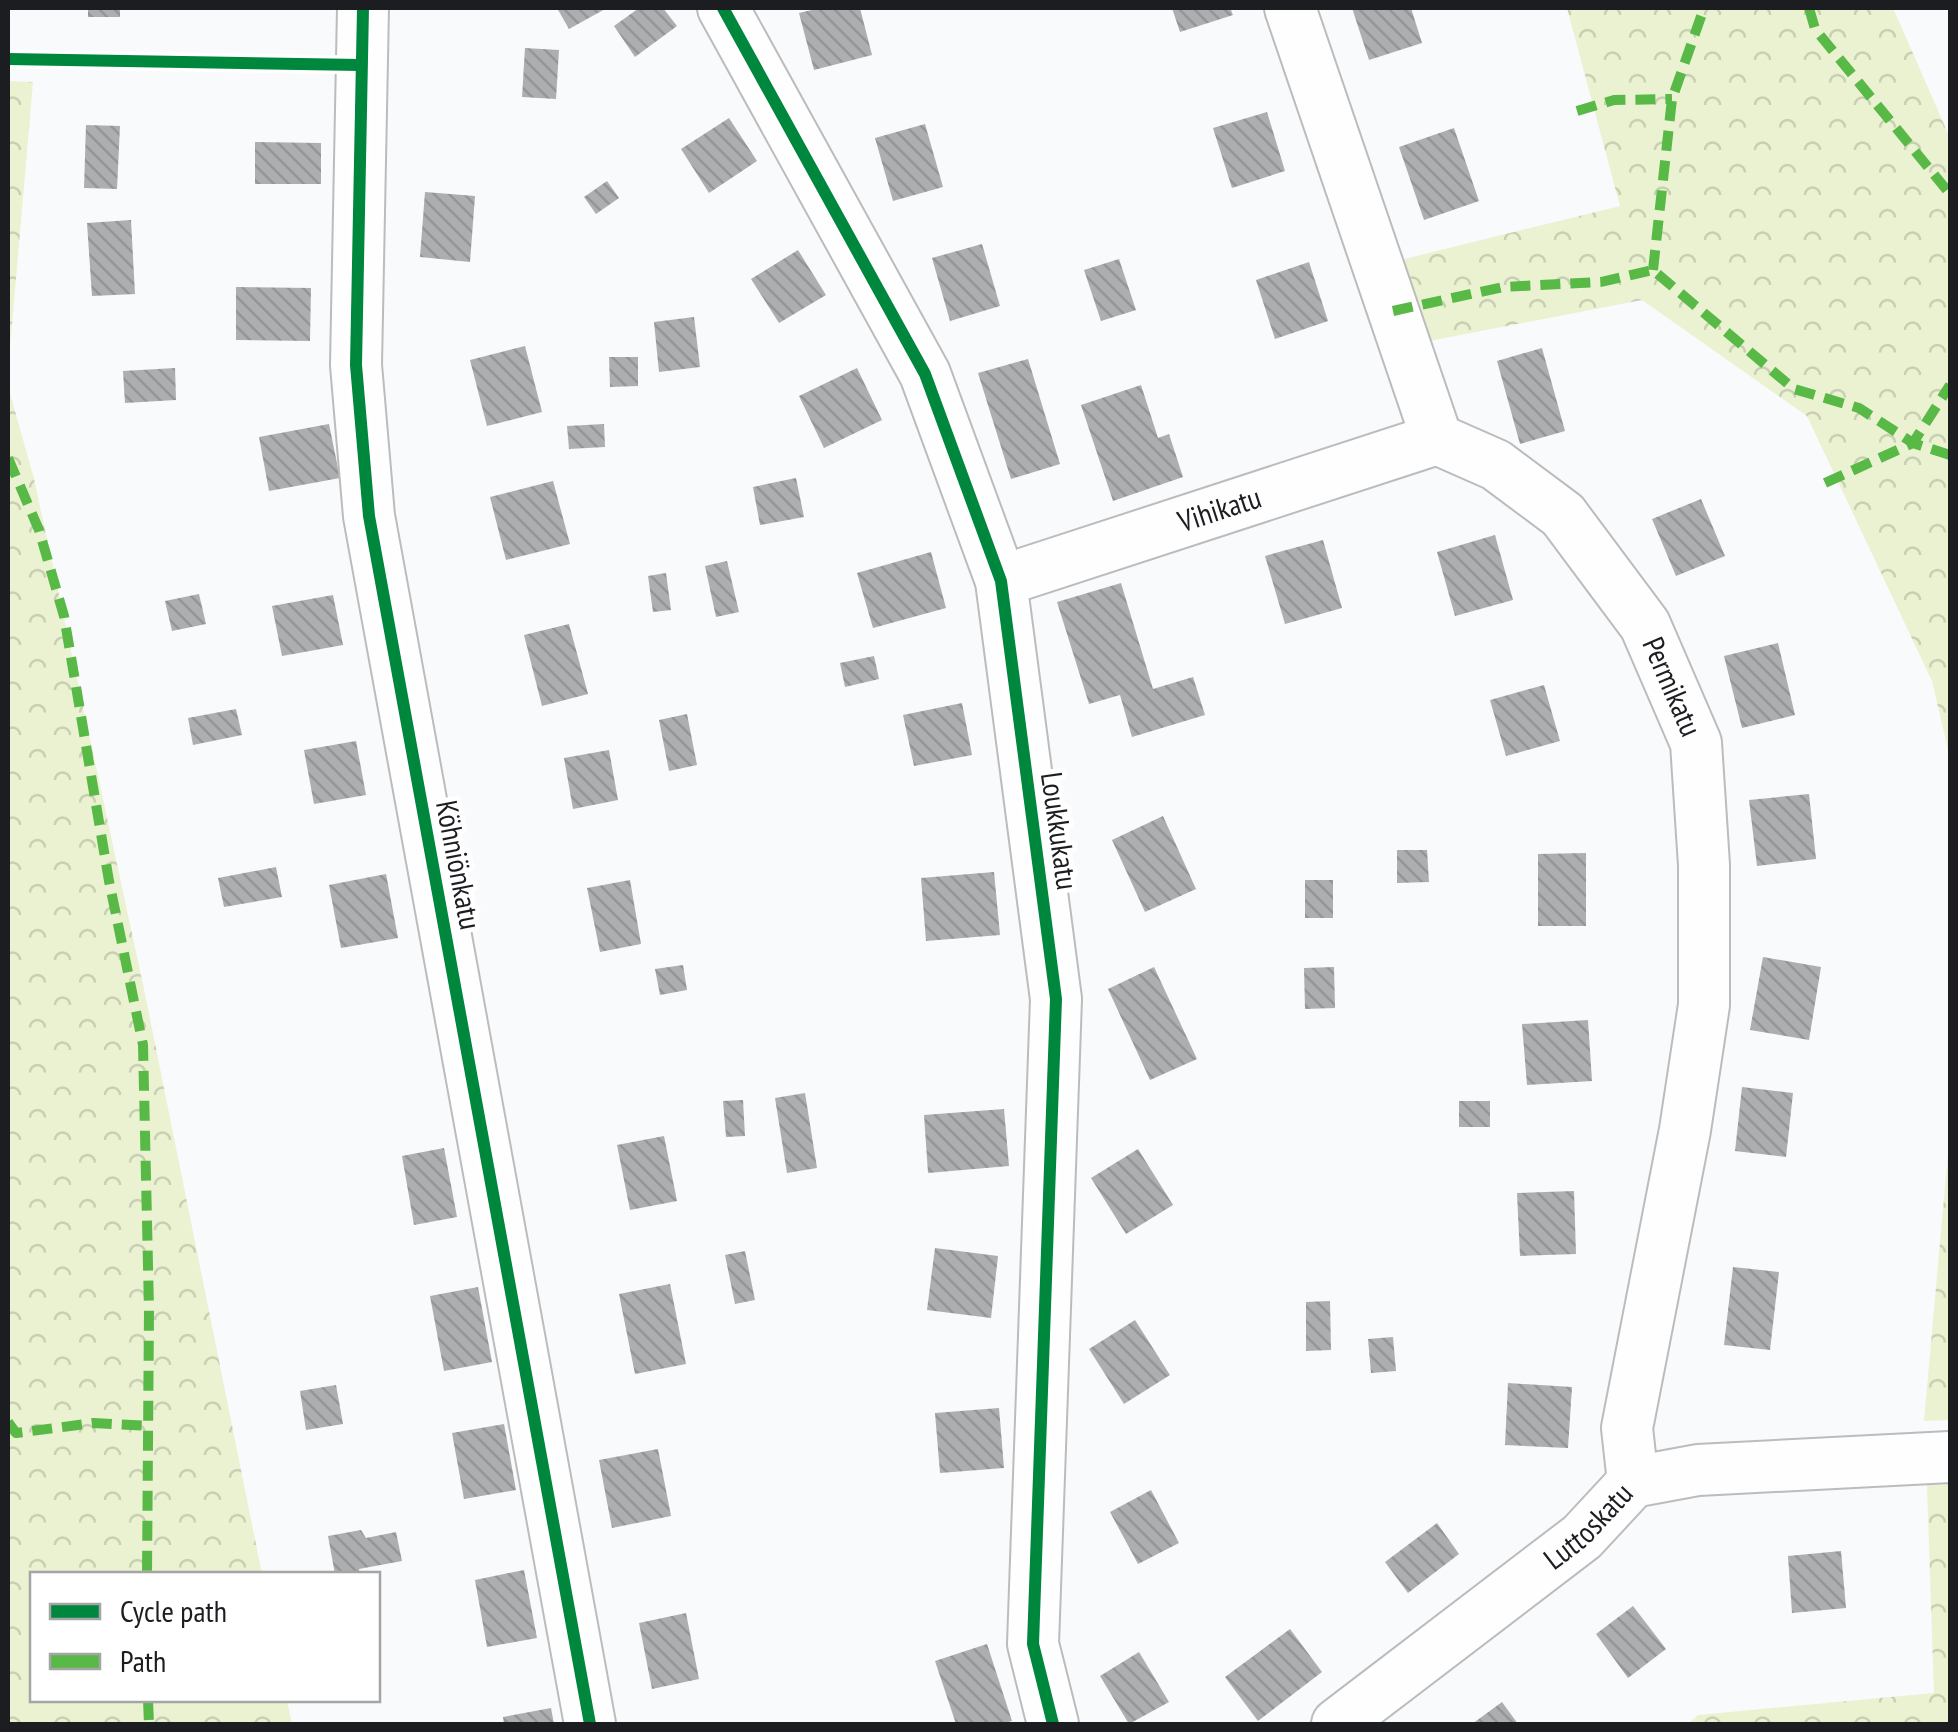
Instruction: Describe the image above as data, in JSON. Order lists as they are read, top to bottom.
{
  "streets": {
    "street": [
      "Vihikatu",
      "Permikatu",
      "Loukkukatu",
      "Köhniönkatu",
      "Luttoskatu"
    ]
  },
  "crossings": [
    ["Vihikatu", "Permikatu"],
    ["Vihikatu", "Loukkukatu"],
    ["Permikatu", "Luttoskatu"]
  ],
  "legend": ["Cycle path", "Path"]
}
